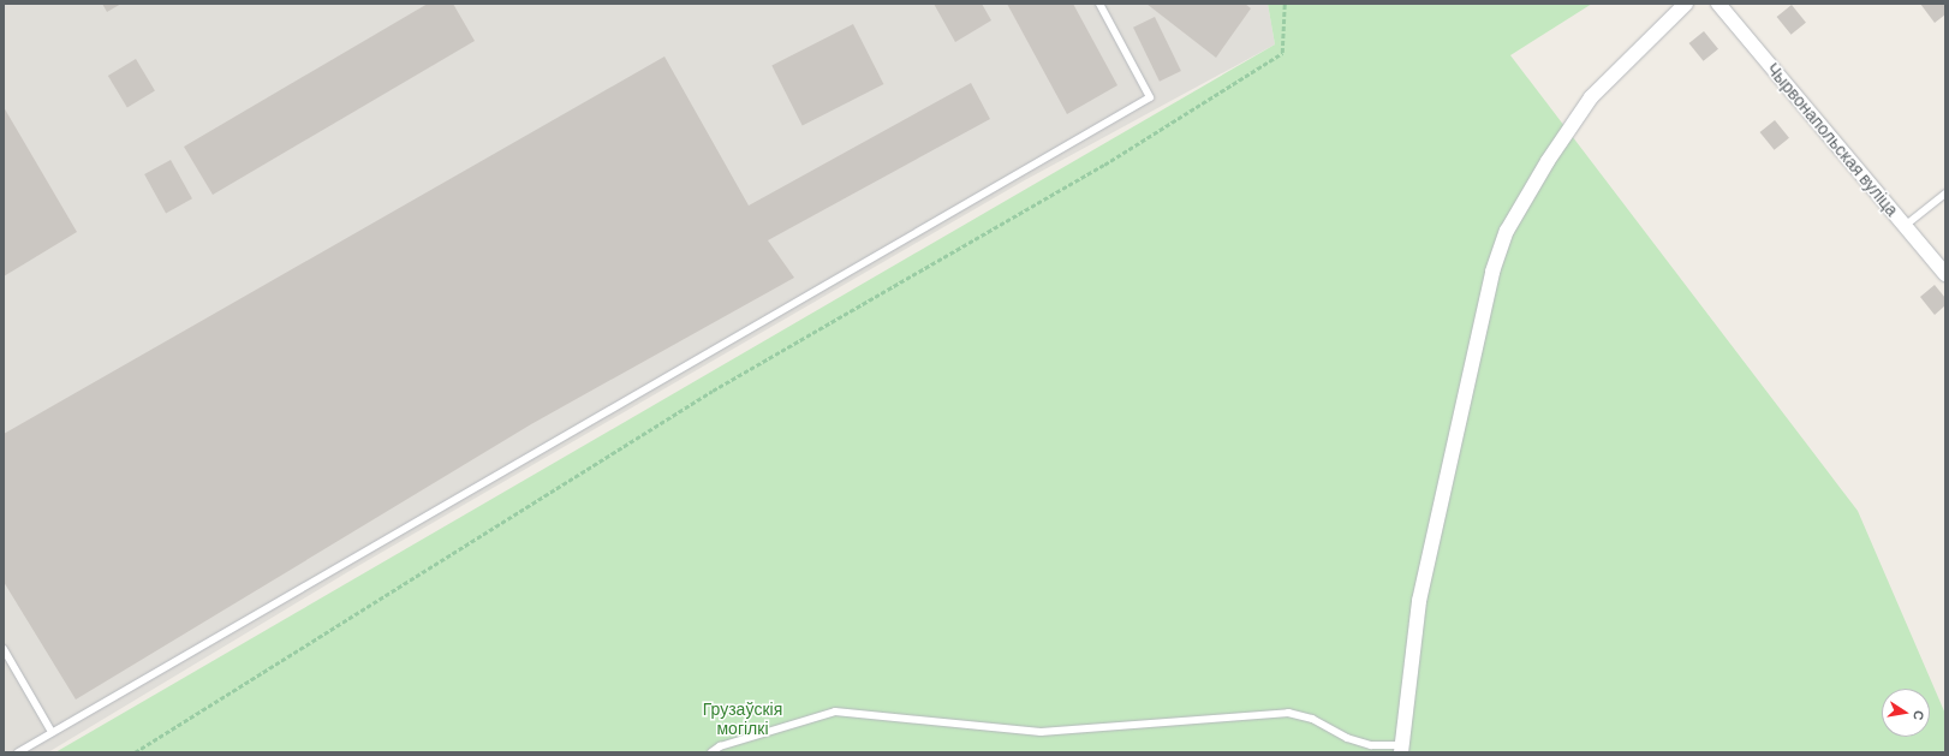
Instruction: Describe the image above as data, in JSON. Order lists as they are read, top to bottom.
{
  "streets": {
    "street": ["Чырвонапольская вуліца"]
  },
  "parks": ["Грузаўскія могілкі"],
  "north": "right"
}
